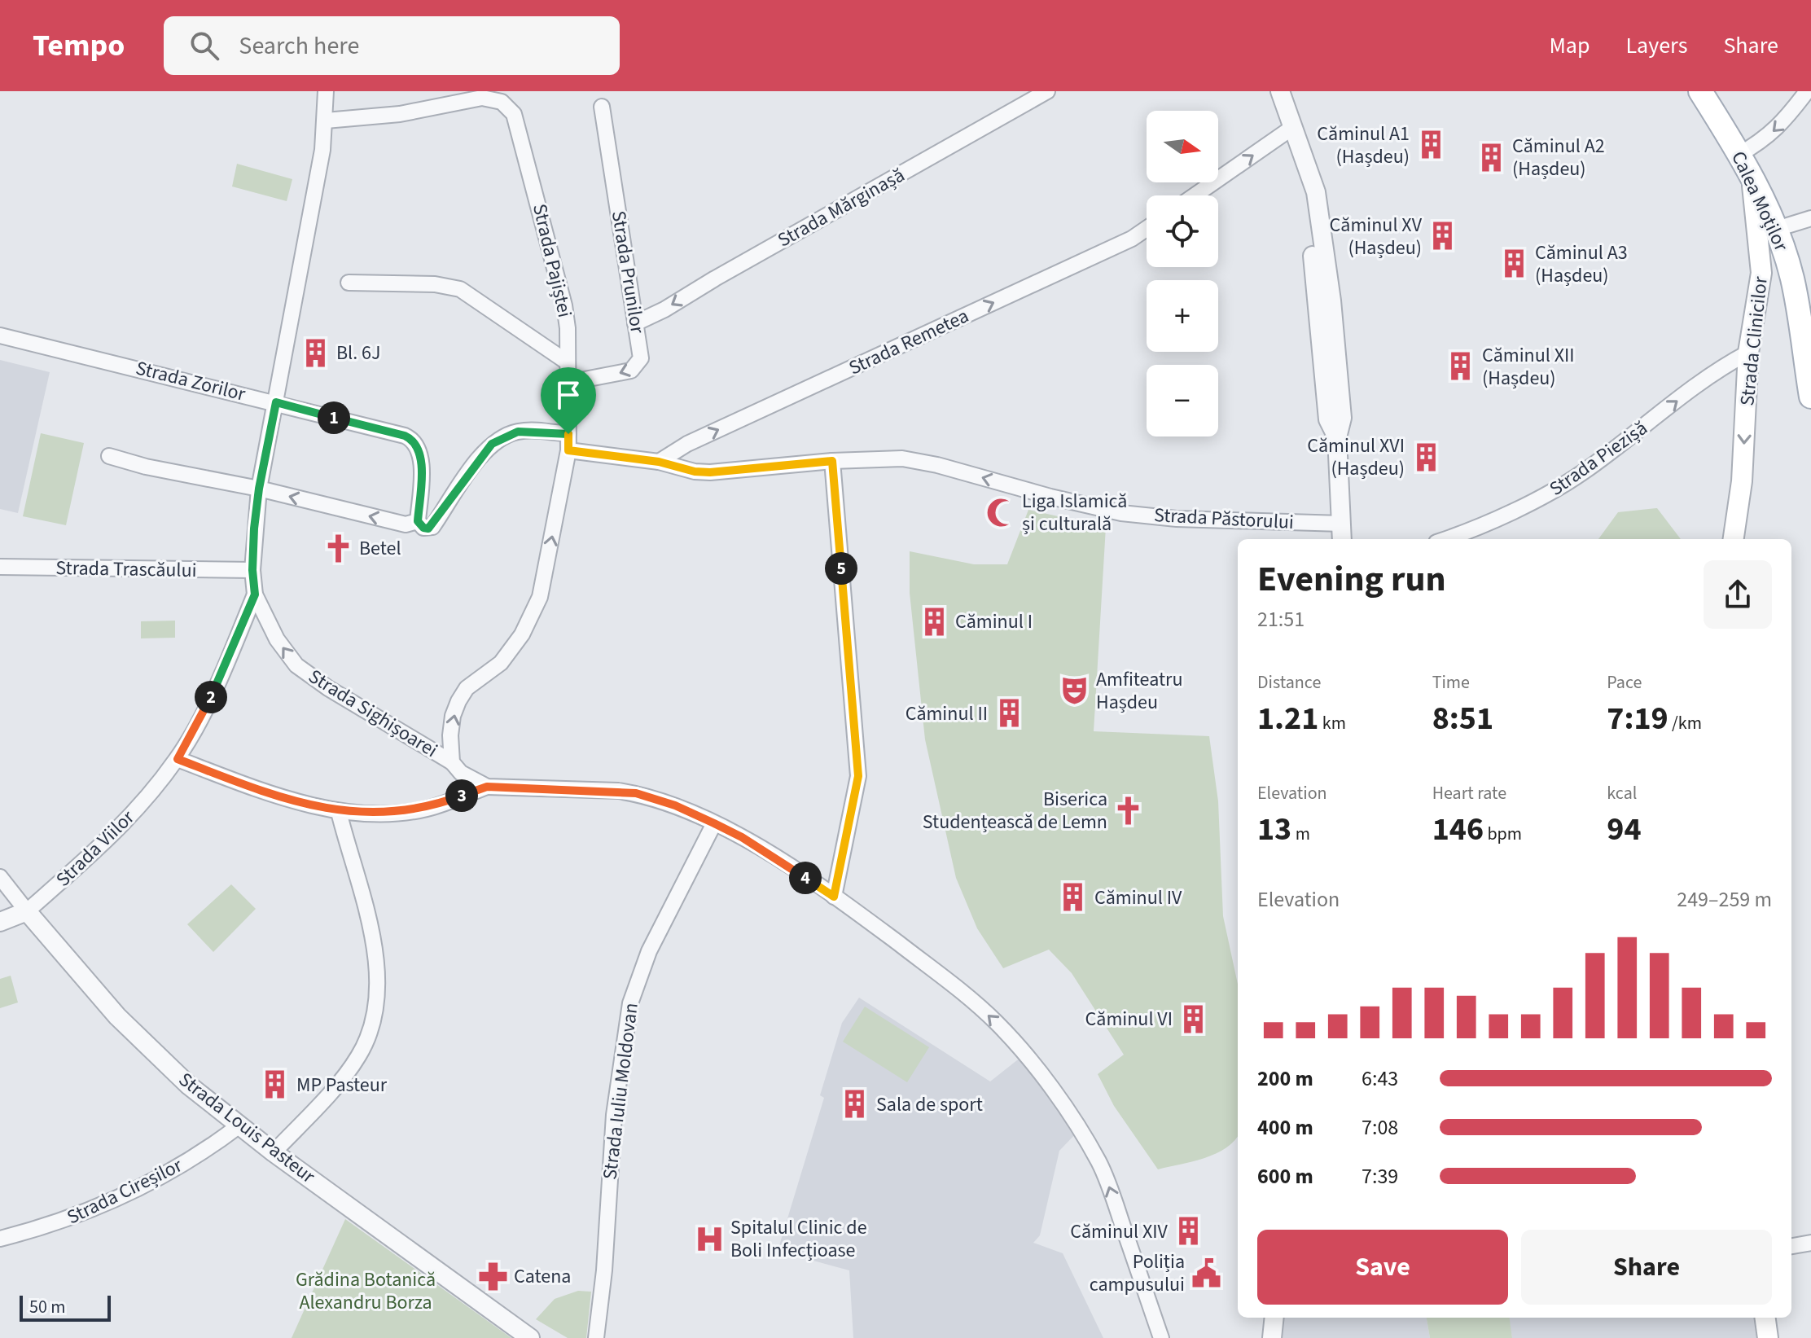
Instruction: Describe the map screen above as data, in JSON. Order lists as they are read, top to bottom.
{
  "streets": {
    "main road": ["Calea Moților", "Strada Clinicilor"],
    "street": [
      "Strada Mărginașă",
      "Strada Pajiștei",
      "Strada Prunilor",
      "Strada Remetea",
      "Strada Zorilor",
      "Strada Piezișă",
      "Strada Păstorului",
      "Strada Trascăului",
      "Strada Sighișoarei",
      "Strada Viilor",
      "Strada Iuliu Moldovan",
      "Strada Louis Pasteur",
      "Strada Cireșilor"
    ]
  },
  "crossings": [
    ["Calea Moților", "Strada Clinicilor"],
    ["Strada Mărginașă", "Strada Prunilor"],
    ["Strada Pajiștei", "Strada Prunilor"],
    ["Strada Pajiștei", "Strada Păstorului"],
    ["Strada Pajiștei", "Strada Sighișoarei"],
    ["Strada Clinicilor", "Strada Piezișă"],
    ["Strada Remetea", "Strada Păstorului"],
    ["Strada Zorilor", "Strada Sighișoarei"],
    ["Strada Trascăului", "Strada Sighișoarei"],
    ["Strada Sighișoarei", "Strada Viilor"],
    ["Strada Viilor", "Strada Louis Pasteur"],
    ["Strada Louis Pasteur", "Strada Cireșilor"]
  ],
  "one_way": [
    "Strada Mărginașă",
    "Strada Pajiștei",
    "Strada Clinicilor",
    "Strada Remetea",
    "Strada Piezișă",
    "Strada Păstorului"
  ],
  "parks": ["Grădina Botanică Alexandru Borza"],
  "places": {
    "building": [
      "Căminul A1 (Hașdeu)",
      "Căminul A2 (Hașdeu)",
      "Căminul XV (Hașdeu)",
      "Căminul A3 (Hașdeu)",
      "Bl. 6J",
      "Căminul XII (Hașdeu)",
      "Căminul XVI (Hașdeu)",
      "Căminul I",
      "Căminul II",
      "Căminul IV",
      "Căminul VI",
      "MP Pasteur",
      "Sala de sport",
      "Căminul XIV"
    ],
    "mosque": ["Liga Islamică și culturală"],
    "church": ["Betel", "Biserica Studențească de Lemn"],
    "theatre": ["Amfiteatru Hașdeu"],
    "hospital": ["Spitalul Clinic de Boli Infecțioase"],
    "public building": ["Poliția campusului"],
    "pharmacy": ["Catena"]
  },
  "scale_bar": "50 m",
  "north": "right",
  "page": {
    "header": "Tempo",
    "search": "Search here",
    "nav": ["Map", "Layers", "Share"],
    "map_buttons": ["+", "−"],
    "pins": [
      "1",
      "5",
      "2",
      "3",
      "4"
    ],
    "heading": ["Evening run", "21:51"],
    "stats": [
      ["Distance", "1.21 km"],
      ["Time", "8:51"],
      ["Pace", "7:19 /km"],
      ["Elevation", "13 m"],
      ["Heart rate", "146 bpm"],
      ["kcal", "94"]
    ],
    "chart": ["Elevation", "249–259 m"],
    "list": [
      {
        "name": "200 m",
        "note": "6:43"
      },
      {
        "name": "400 m",
        "note": "7:08"
      },
      {
        "name": "600 m",
        "note": "7:39"
      }
    ],
    "buttons": ["Save", "Share"],
    "scale": "50 m"
  }
}
